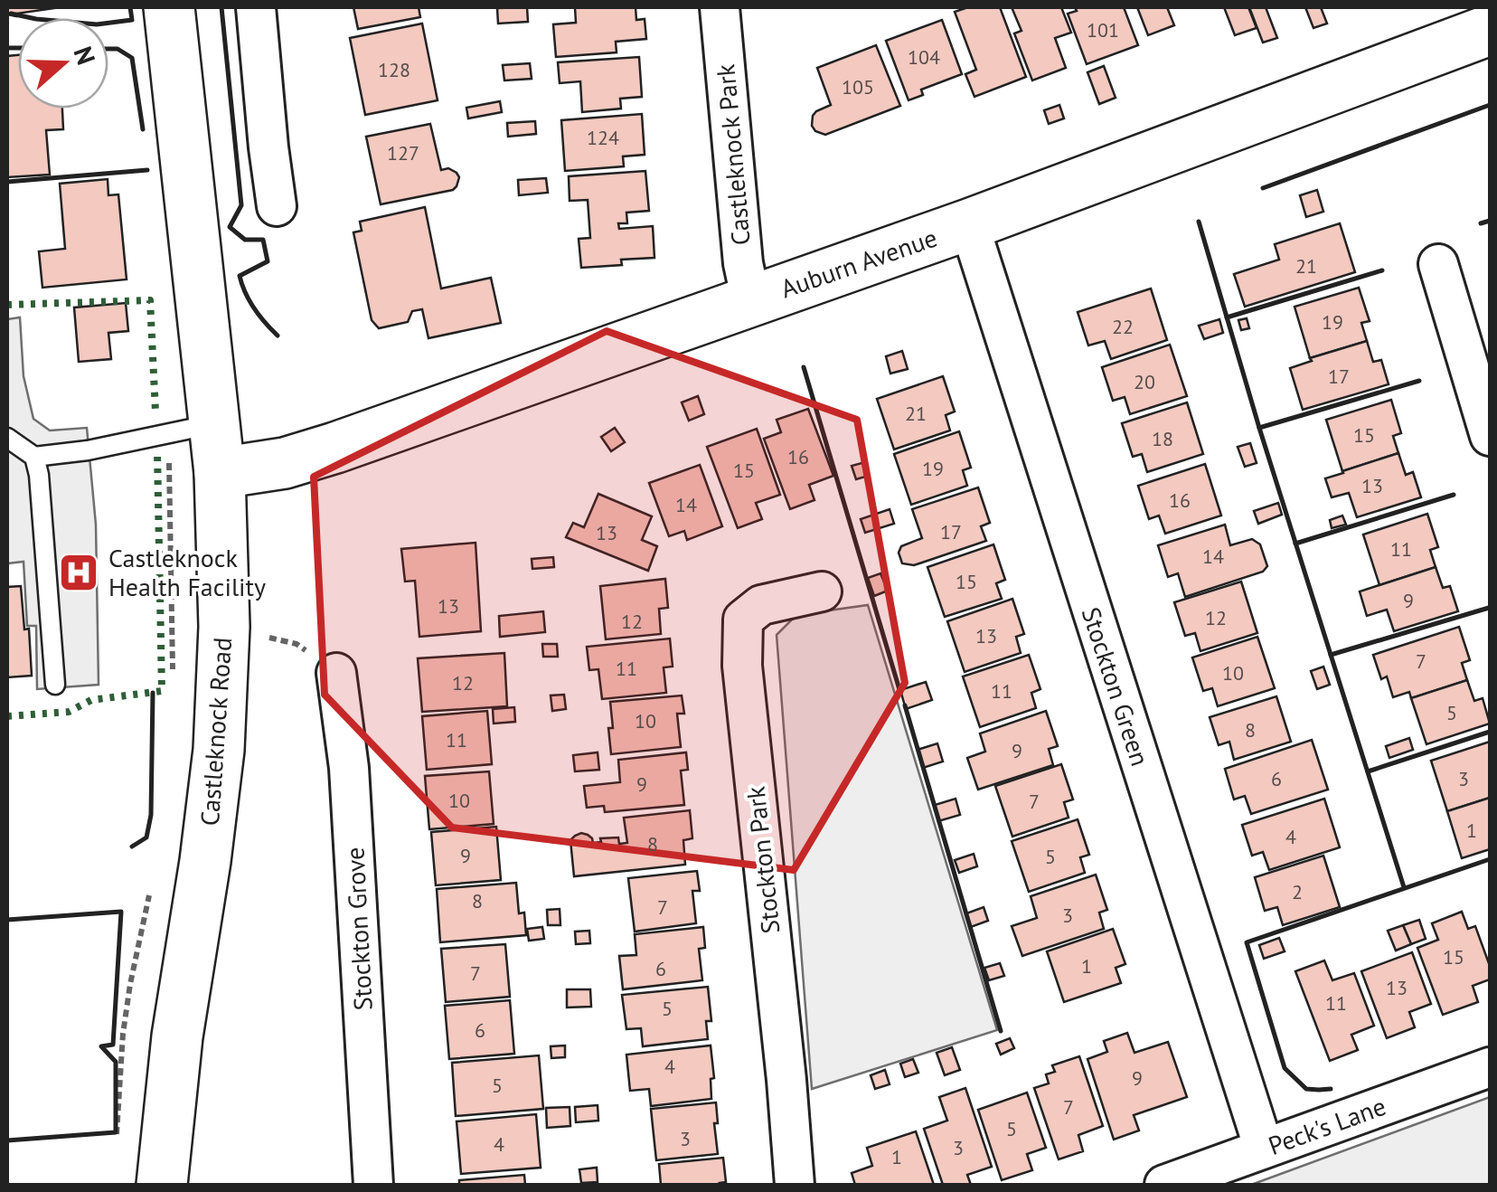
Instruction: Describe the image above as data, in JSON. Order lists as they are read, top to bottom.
{
  "streets": {
    "street": [
      "Castleknock Park",
      "Auburn Avenue",
      "Stockton Green",
      "Castleknock Road",
      "Stockton Park",
      "Stockton Grove",
      "Peck's Lane"
    ]
  },
  "crossings": [
    ["Castleknock Park", "Auburn Avenue"],
    ["Auburn Avenue", "Stockton Green"],
    ["Auburn Avenue", "Castleknock Road"],
    ["Stockton Green", "Peck's Lane"]
  ],
  "places": {
    "hospital": ["Castleknock Health Facility"]
  },
  "house_numbers": [
    "101",
    "104",
    "128",
    "105",
    "124",
    "127",
    "21",
    "19",
    "22",
    "17",
    "20",
    "21",
    "15",
    "18",
    "16",
    "19",
    "15",
    "13",
    "16",
    "14",
    "17",
    "13",
    "11",
    "14",
    "15",
    "9",
    "13",
    "12",
    "12",
    "13",
    "7",
    "11",
    "10",
    "12",
    "11",
    "5",
    "10",
    "8",
    "11",
    "9",
    "6",
    "3",
    "9",
    "10",
    "7",
    "1",
    "4",
    "8",
    "9",
    "5",
    "2",
    "8",
    "7",
    "3",
    "15",
    "1",
    "6",
    "7",
    "13",
    "11",
    "5",
    "6",
    "4",
    "9",
    "5",
    "7",
    "5",
    "3",
    "4",
    "3",
    "1"
  ],
  "north": "right"
}
